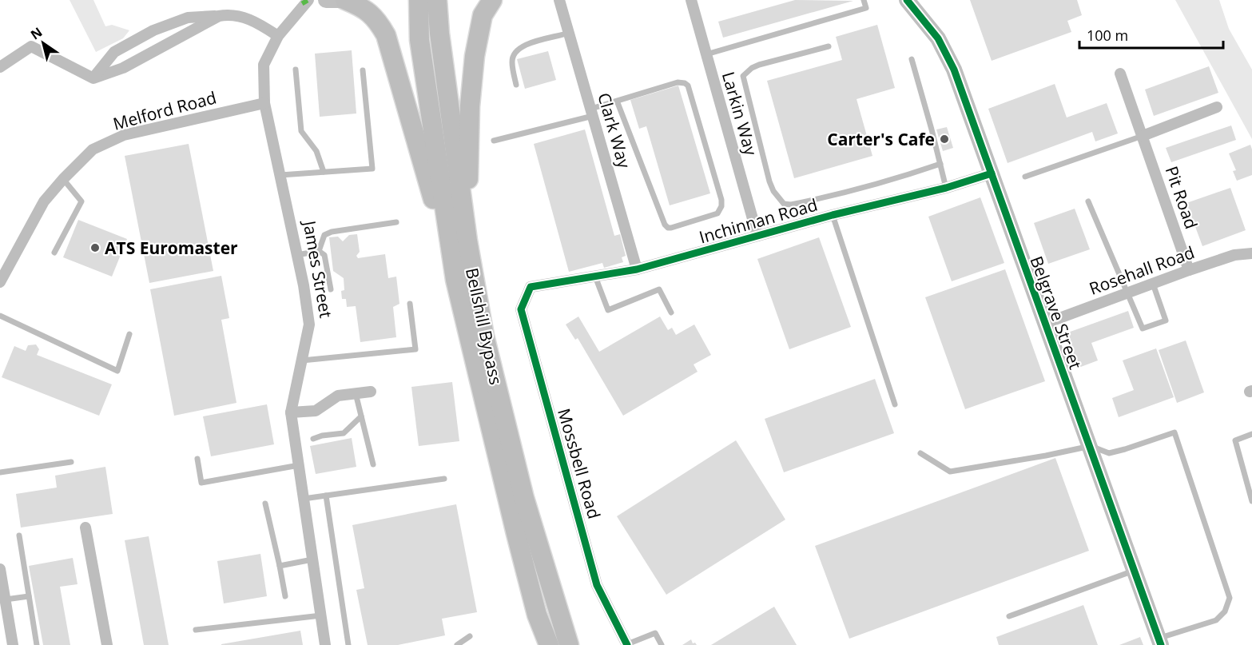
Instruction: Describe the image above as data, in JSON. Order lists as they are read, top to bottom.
{
  "streets": {
    "highway": ["Bellshill Bypass"],
    "street": [
      "Melford Road",
      "Larkin Way",
      "Clark Way",
      "Pit Road",
      "Inchinnan Road",
      "James Street",
      "Rosehall Road",
      "Belgrave Street",
      "Mossbell Road"
    ]
  },
  "crossings": [
    ["Melford Road", "James Street"],
    ["Larkin Way", "Inchinnan Road"],
    ["Clark Way", "Inchinnan Road"],
    ["Pit Road", "Rosehall Road"],
    ["Inchinnan Road", "Belgrave Street"],
    ["Inchinnan Road", "Mossbell Road"],
    ["Rosehall Road", "Belgrave Street"]
  ],
  "places": ["Carter's Cafe", "ATS Euromaster"],
  "scale_bar": "100 m",
  "north": "top left"
}
